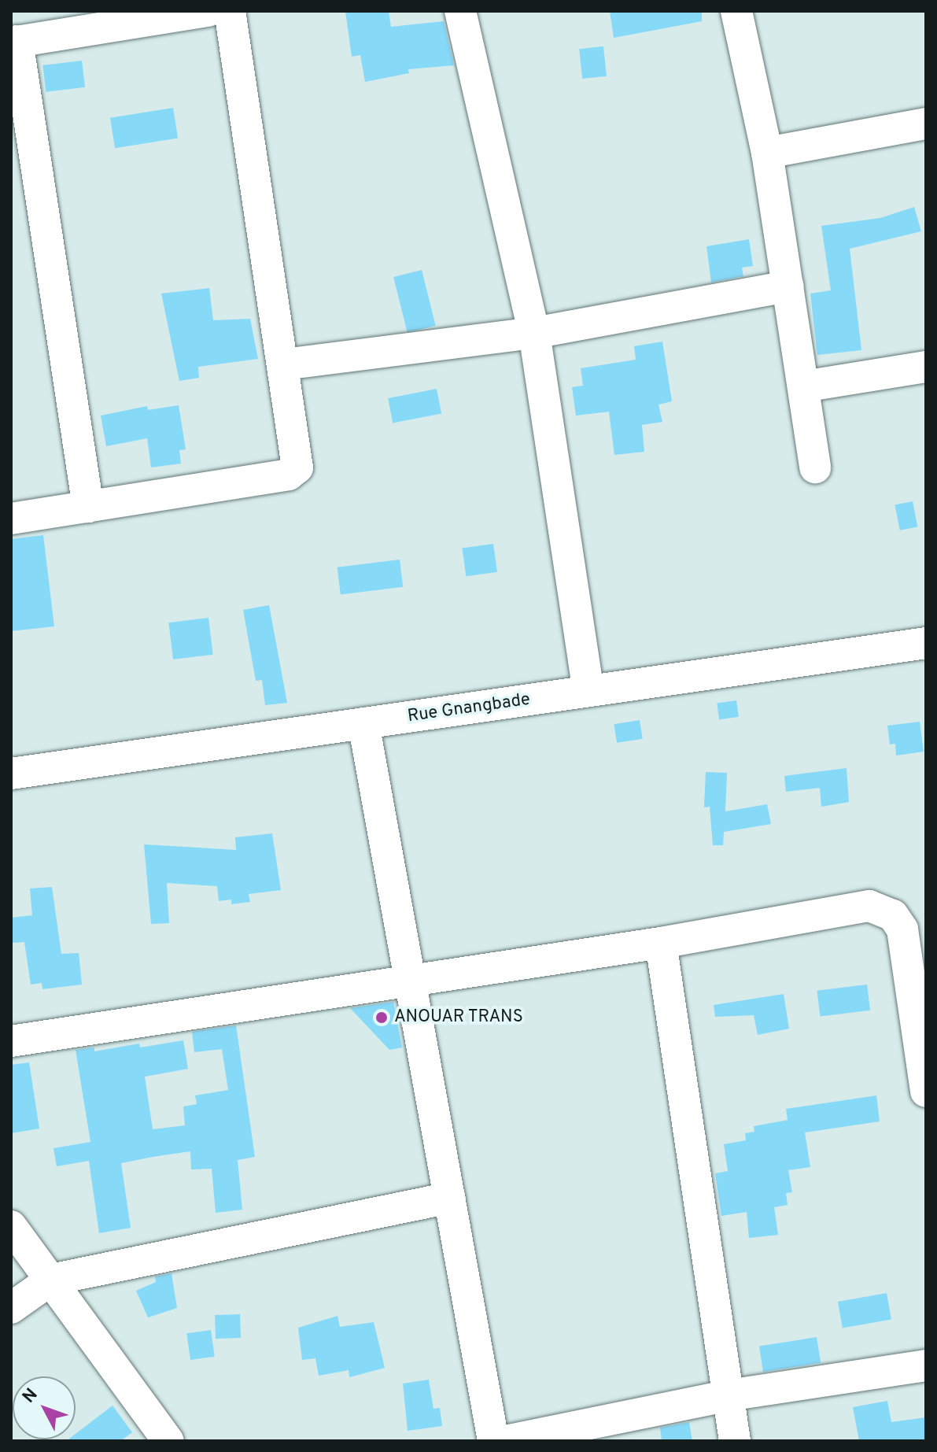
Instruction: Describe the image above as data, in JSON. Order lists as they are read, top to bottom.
{
  "streets": {
    "street": ["Rue Gnangbade"]
  },
  "places": ["ANOUAR TRANS"],
  "north": "top left"
}
